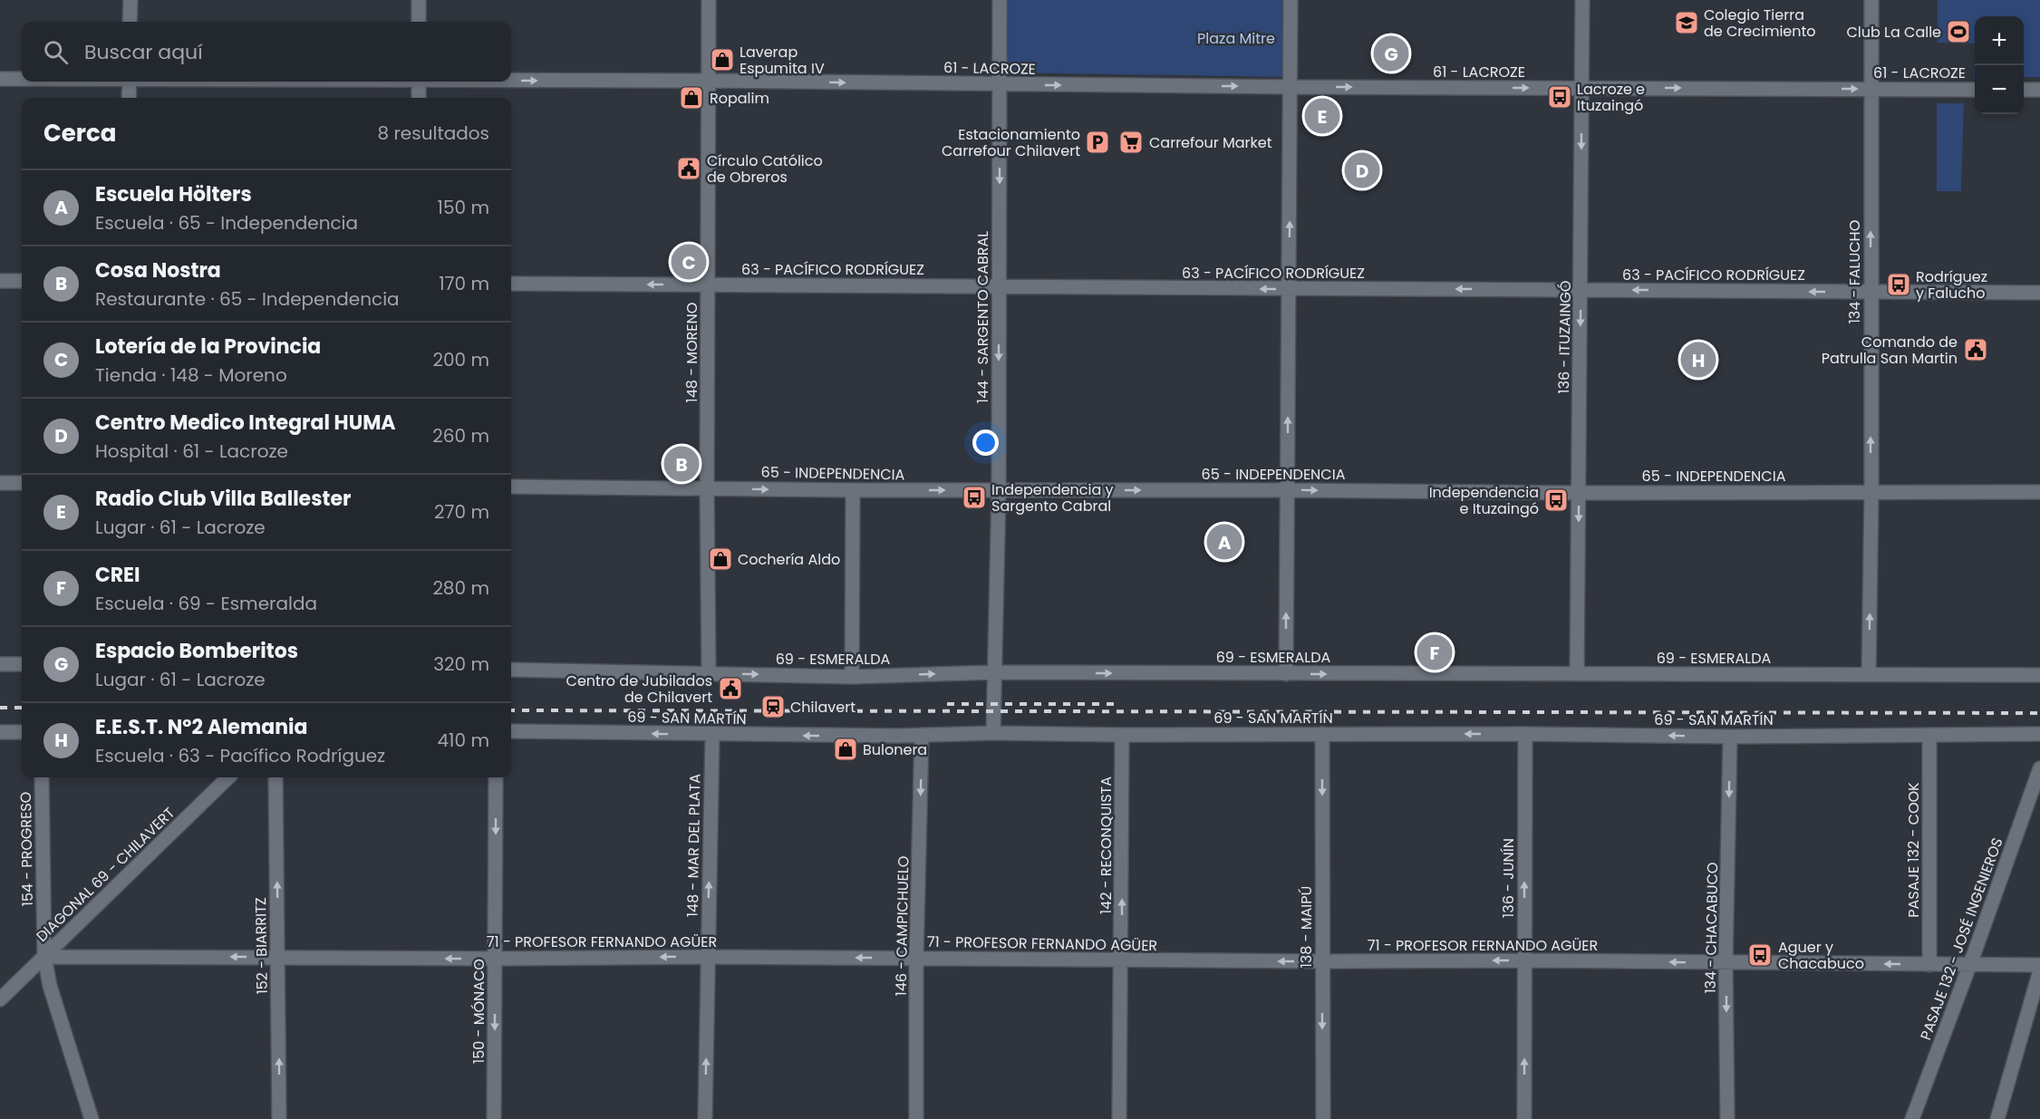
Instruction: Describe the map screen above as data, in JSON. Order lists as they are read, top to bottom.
{
  "streets": {
    "street": [
      "61 - LACROZE",
      "63 - PACÍFICO RODRÍGUEZ",
      "134 - FALUCHO",
      "144 - SARGENTO CABRAL",
      "136 - ITUZAINGÓ",
      "148 - MORENO",
      "65 - INDEPENDENCIA",
      "69 - ESMERALDA",
      "69 - SAN MARTÍN",
      "148 - MAR DEL PLATA",
      "142 - RECONQUISTA",
      "154 - PROGRESO",
      "PASAJE 132 - COOK",
      "DIAGONAL 69 - CHILAVERT",
      "136 - JUNÍN",
      "146 - CAMPICHUELO",
      "138 - MAIPÚ",
      "134 - CHACABUCO",
      "PASAJE 132 - JOSÉ INGENIEROS",
      "71 - PROFESOR FERNANDO AGÜER",
      "152 - BIARRITZ",
      "150 - MÓNACO"
    ]
  },
  "crossings": [
    ["61 - LACROZE", "134 - FALUCHO"],
    ["61 - LACROZE", "144 - SARGENTO CABRAL"],
    ["61 - LACROZE", "136 - ITUZAINGÓ"],
    ["61 - LACROZE", "148 - MORENO"],
    ["63 - PACÍFICO RODRÍGUEZ", "134 - FALUCHO"],
    ["63 - PACÍFICO RODRÍGUEZ", "144 - SARGENTO CABRAL"],
    ["63 - PACÍFICO RODRÍGUEZ", "136 - ITUZAINGÓ"],
    ["63 - PACÍFICO RODRÍGUEZ", "148 - MORENO"],
    ["134 - FALUCHO", "65 - INDEPENDENCIA"],
    ["134 - FALUCHO", "69 - ESMERALDA"],
    ["144 - SARGENTO CABRAL", "65 - INDEPENDENCIA"],
    ["144 - SARGENTO CABRAL", "69 - ESMERALDA"],
    ["144 - SARGENTO CABRAL", "69 - SAN MARTÍN"],
    ["136 - ITUZAINGÓ", "65 - INDEPENDENCIA"],
    ["136 - ITUZAINGÓ", "69 - ESMERALDA"],
    ["148 - MORENO", "65 - INDEPENDENCIA"],
    ["148 - MORENO", "69 - ESMERALDA"],
    ["69 - SAN MARTÍN", "148 - MAR DEL PLATA"],
    ["69 - SAN MARTÍN", "142 - RECONQUISTA"],
    ["69 - SAN MARTÍN", "PASAJE 132 - COOK"],
    ["69 - SAN MARTÍN", "136 - JUNÍN"],
    ["69 - SAN MARTÍN", "146 - CAMPICHUELO"],
    ["69 - SAN MARTÍN", "138 - MAIPÚ"],
    ["69 - SAN MARTÍN", "134 - CHACABUCO"],
    ["148 - MAR DEL PLATA", "71 - PROFESOR FERNANDO AGÜER"],
    ["142 - RECONQUISTA", "71 - PROFESOR FERNANDO AGÜER"],
    ["154 - PROGRESO", "DIAGONAL 69 - CHILAVERT"],
    ["154 - PROGRESO", "71 - PROFESOR FERNANDO AGÜER"],
    ["PASAJE 132 - COOK", "71 - PROFESOR FERNANDO AGÜER"],
    ["DIAGONAL 69 - CHILAVERT", "71 - PROFESOR FERNANDO AGÜER"],
    ["136 - JUNÍN", "71 - PROFESOR FERNANDO AGÜER"],
    ["146 - CAMPICHUELO", "71 - PROFESOR FERNANDO AGÜER"],
    ["138 - MAIPÚ", "71 - PROFESOR FERNANDO AGÜER"],
    ["134 - CHACABUCO", "71 - PROFESOR FERNANDO AGÜER"],
    ["PASAJE 132 - JOSÉ INGENIEROS", "71 - PROFESOR FERNANDO AGÜER"],
    ["71 - PROFESOR FERNANDO AGÜER", "152 - BIARRITZ"],
    ["71 - PROFESOR FERNANDO AGÜER", "150 - MÓNACO"]
  ],
  "one_way": [
    "61 - LACROZE",
    "63 - PACÍFICO RODRÍGUEZ",
    "134 - FALUCHO",
    "144 - SARGENTO CABRAL",
    "136 - ITUZAINGÓ",
    "65 - INDEPENDENCIA",
    "69 - ESMERALDA",
    "69 - SAN MARTÍN",
    "148 - MAR DEL PLATA",
    "142 - RECONQUISTA",
    "136 - JUNÍN",
    "146 - CAMPICHUELO",
    "138 - MAIPÚ",
    "134 - CHACABUCO",
    "71 - PROFESOR FERNANDO AGÜER",
    "152 - BIARRITZ",
    "150 - MÓNACO"
  ],
  "parks": ["Plaza Mitre"],
  "places": {
    "school or university": ["Colegio Tierra de Crecimiento"],
    "sports": ["Club La Calle"],
    "shop": [
      "Laverap Espumita IV",
      "Ropalim",
      "Cochería Aldo",
      "Bulonera"
    ],
    "bus stop": [
      "Lacroze e Ituzaingó",
      "Rodríguez y Falucho",
      "Independencia y Sargento Cabral",
      "Independencia e Ituzaingó",
      "Aguer y Chacabuco"
    ],
    "parking": ["Estacionamiento Carrefour Chilavert"],
    "supermarket": ["Carrefour Market"],
    "public building": ["Círculo Católico de Obreros", "Comando de Patrulla San Martin", "Centro de Jubilados de Chilavert"],
    "station": ["Chilavert"]
  },
  "page": {
    "map_buttons": ["+", "−"],
    "search": "Buscar aquí",
    "pins": [
      "G",
      "E",
      "D",
      "C",
      "H",
      "B",
      "A",
      "F"
    ],
    "heading": ["Cerca", "8 resultados"],
    "list": [
      {
        "mark": "A",
        "name": "Escuela Hölters",
        "note": "Escuela · 65 - Independencia",
        "value": "150 m"
      },
      {
        "mark": "B",
        "name": "Cosa Nostra",
        "note": "Restaurante · 65 - Independencia",
        "value": "170 m"
      },
      {
        "mark": "C",
        "name": "Lotería de la Provincia",
        "note": "Tienda · 148 - Moreno",
        "value": "200 m"
      },
      {
        "mark": "D",
        "name": "Centro Medico Integral HUMA",
        "note": "Hospital · 61 - Lacroze",
        "value": "260 m"
      },
      {
        "mark": "E",
        "name": "Radio Club Villa Ballester",
        "note": "Lugar · 61 - Lacroze",
        "value": "270 m"
      },
      {
        "mark": "F",
        "name": "CREI",
        "note": "Escuela · 69 - Esmeralda",
        "value": "280 m"
      },
      {
        "mark": "G",
        "name": "Espacio Bomberitos",
        "note": "Lugar · 61 - Lacroze",
        "value": "320 m"
      },
      {
        "mark": "H",
        "name": "E.E.S.T. Nº2 Alemania",
        "note": "Escuela · 63 - Pacífico Rodríguez",
        "value": "410 m"
      }
    ]
  }
}
